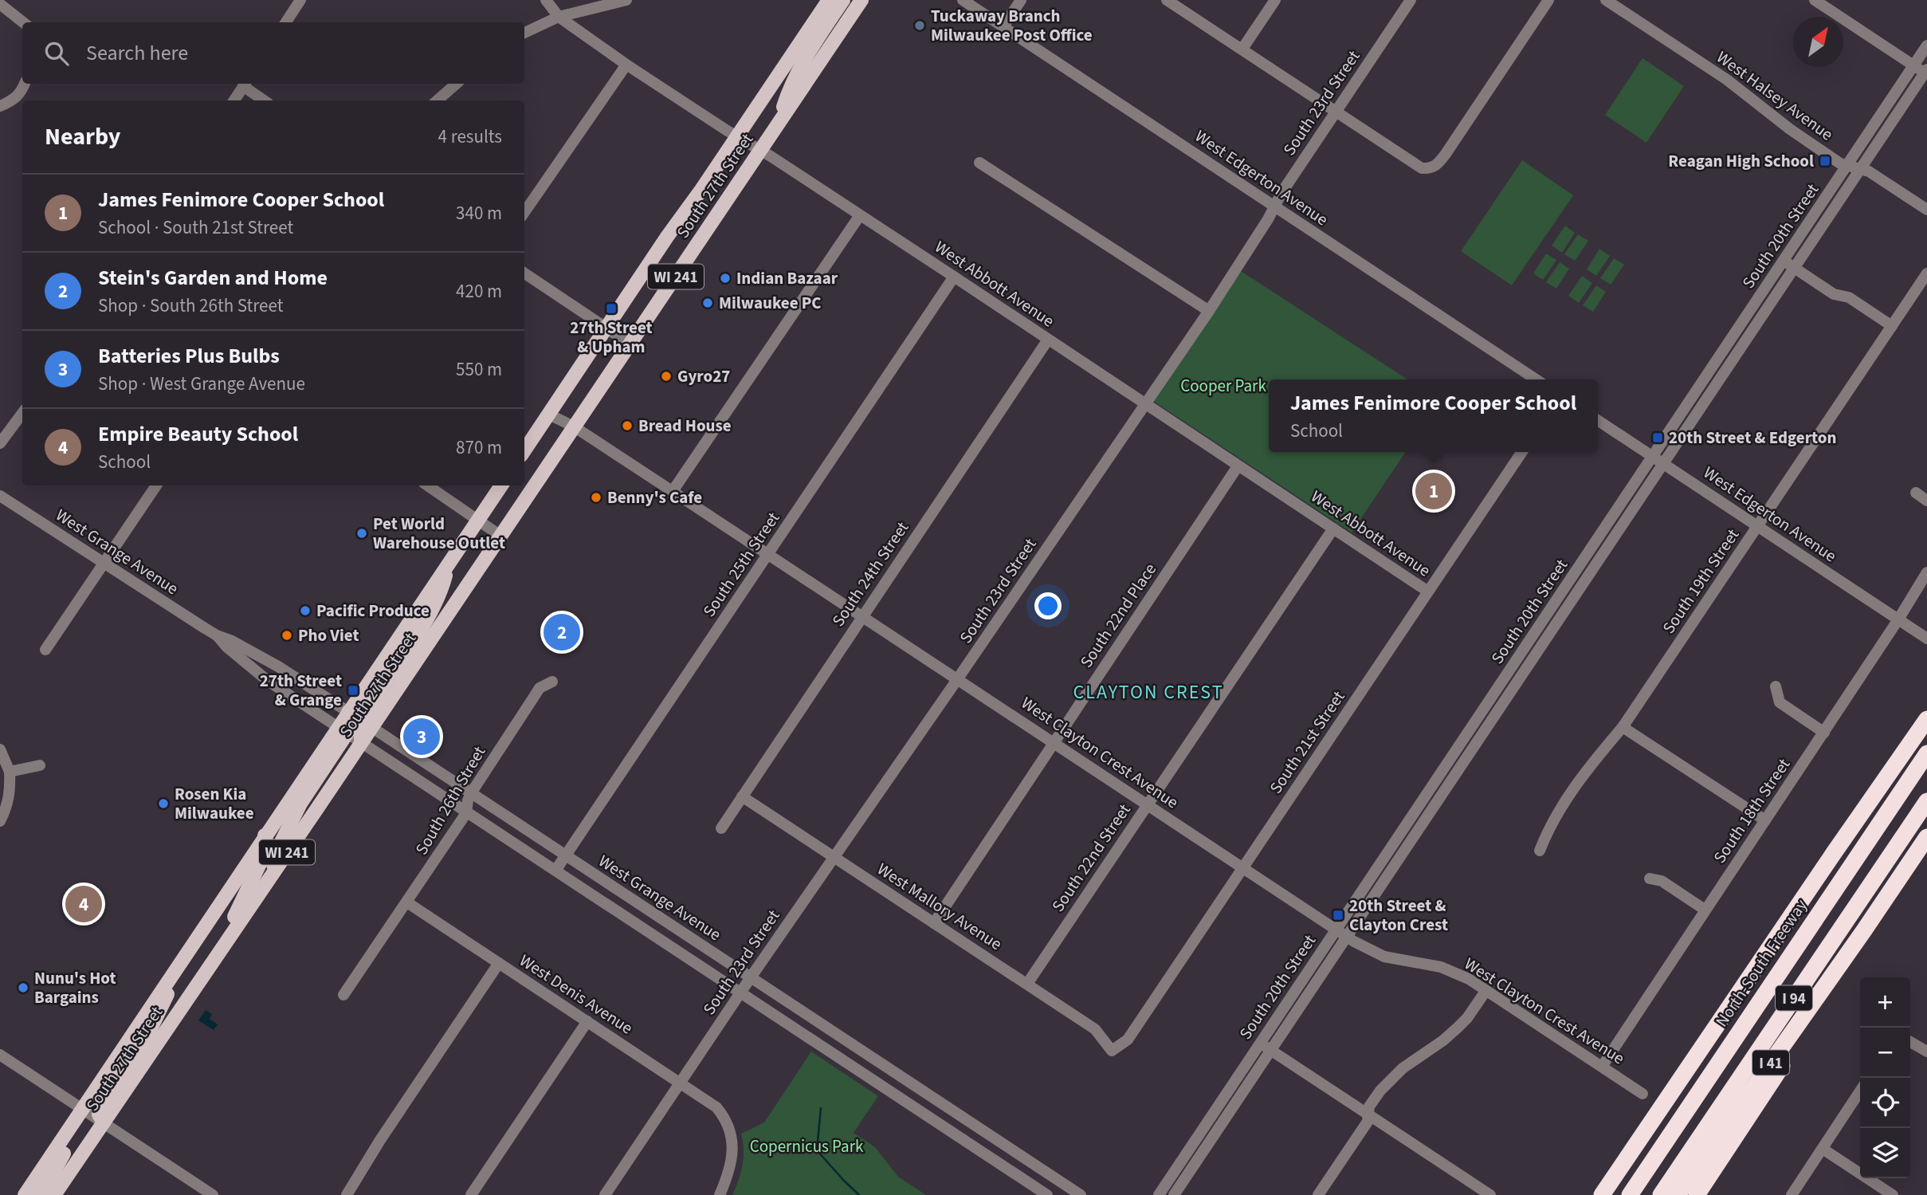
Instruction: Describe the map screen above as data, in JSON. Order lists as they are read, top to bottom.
{
  "streets": {
    "highway": ["North-South Freeway", "I 94", "I 41"],
    "main road": ["South 27th Street", "WI 241"],
    "street": [
      "West Halsey Avenue",
      "South 23rd Street",
      "West Edgerton Avenue",
      "South 20th Street",
      "West Abbott Avenue",
      "West Grange Avenue",
      "South 25th Street",
      "South 24th Street",
      "South 19th Street",
      "South 22nd Place",
      "South 21st Street",
      "West Clayton Crest Avenue",
      "South 26th Street",
      "South 18th Street",
      "South 22nd Street",
      "West Mallory Avenue",
      "West Denis Avenue"
    ]
  },
  "crossings": [
    ["West Halsey Avenue", "South 20th Street"],
    ["South 23rd Street", "West Edgerton Avenue"],
    ["South 23rd Street", "West Abbott Avenue"],
    ["South 23rd Street", "West Grange Avenue"],
    ["South 23rd Street", "West Clayton Crest Avenue"],
    ["South 23rd Street", "West Mallory Avenue"],
    ["South 23rd Street", "West Denis Avenue"],
    ["West Edgerton Avenue", "South 20th Street"],
    ["West Edgerton Avenue", "South 19th Street"],
    ["West Edgerton Avenue", "South 18th Street"],
    ["South 27th Street", "West Abbott Avenue"],
    ["South 27th Street", "West Grange Avenue"],
    ["South 27th Street", "West Clayton Crest Avenue"],
    ["South 20th Street", "West Clayton Crest Avenue"],
    ["West Abbott Avenue", "South 25th Street"],
    ["West Abbott Avenue", "South 24th Street"],
    ["West Abbott Avenue", "South 22nd Place"],
    ["West Abbott Avenue", "South 21st Street"],
    ["West Abbott Avenue", "South 22nd Street"],
    ["West Grange Avenue", "South 25th Street"],
    ["West Grange Avenue", "South 26th Street"],
    ["South 25th Street", "West Clayton Crest Avenue"],
    ["South 24th Street", "West Clayton Crest Avenue"],
    ["South 24th Street", "West Mallory Avenue"],
    ["South 22nd Place", "West Clayton Crest Avenue"],
    ["South 22nd Place", "West Mallory Avenue"],
    ["South 21st Street", "West Clayton Crest Avenue"],
    ["South 21st Street", "West Mallory Avenue"],
    ["West Clayton Crest Avenue", "South 18th Street"],
    ["West Clayton Crest Avenue", "South 22nd Street"],
    ["South 26th Street", "West Denis Avenue"],
    ["South 22nd Street", "West Mallory Avenue"]
  ],
  "districts": ["CLAYTON CREST"],
  "parks": ["Cooper Park", "Copernicus Park"],
  "places": {
    "other": [
      "Tuckaway Branch Milwaukee Post Office",
      "Indian Bazaar",
      "Milwaukee PC",
      "Gyro27",
      "Bread House",
      "Benny's Cafe",
      "Pet World Warehouse Outlet",
      "Pacific Produce",
      "Pho Viet",
      "Rosen Kia Milwaukee",
      "Nunu's Hot Bargains"
    ],
    "transit": [
      "Reagan High School",
      "27th Street & Upham",
      "20th Street & Edgerton",
      "27th Street & Grange",
      "20th Street & Clayton Crest"
    ]
  },
  "north": "top right",
  "page": {
    "search": "Search here",
    "heading": ["Nearby", "4 results"],
    "list": [
      {
        "mark": "1",
        "name": "James Fenimore Cooper School",
        "note": "School · South 21st Street",
        "value": "340 m"
      },
      {
        "mark": "2",
        "name": "Stein's Garden and Home",
        "note": "Shop · South 26th Street",
        "value": "420 m"
      },
      {
        "mark": "3",
        "name": "Batteries Plus Bulbs",
        "note": "Shop · West Grange Avenue",
        "value": "550 m"
      },
      {
        "mark": "4",
        "name": "Empire Beauty School",
        "note": "School",
        "value": "870 m"
      }
    ],
    "popup": ["James Fenimore Cooper School", "School"],
    "pins": [
      "1",
      "2",
      "3",
      "4"
    ],
    "map_buttons": ["+", "−"]
  }
}
